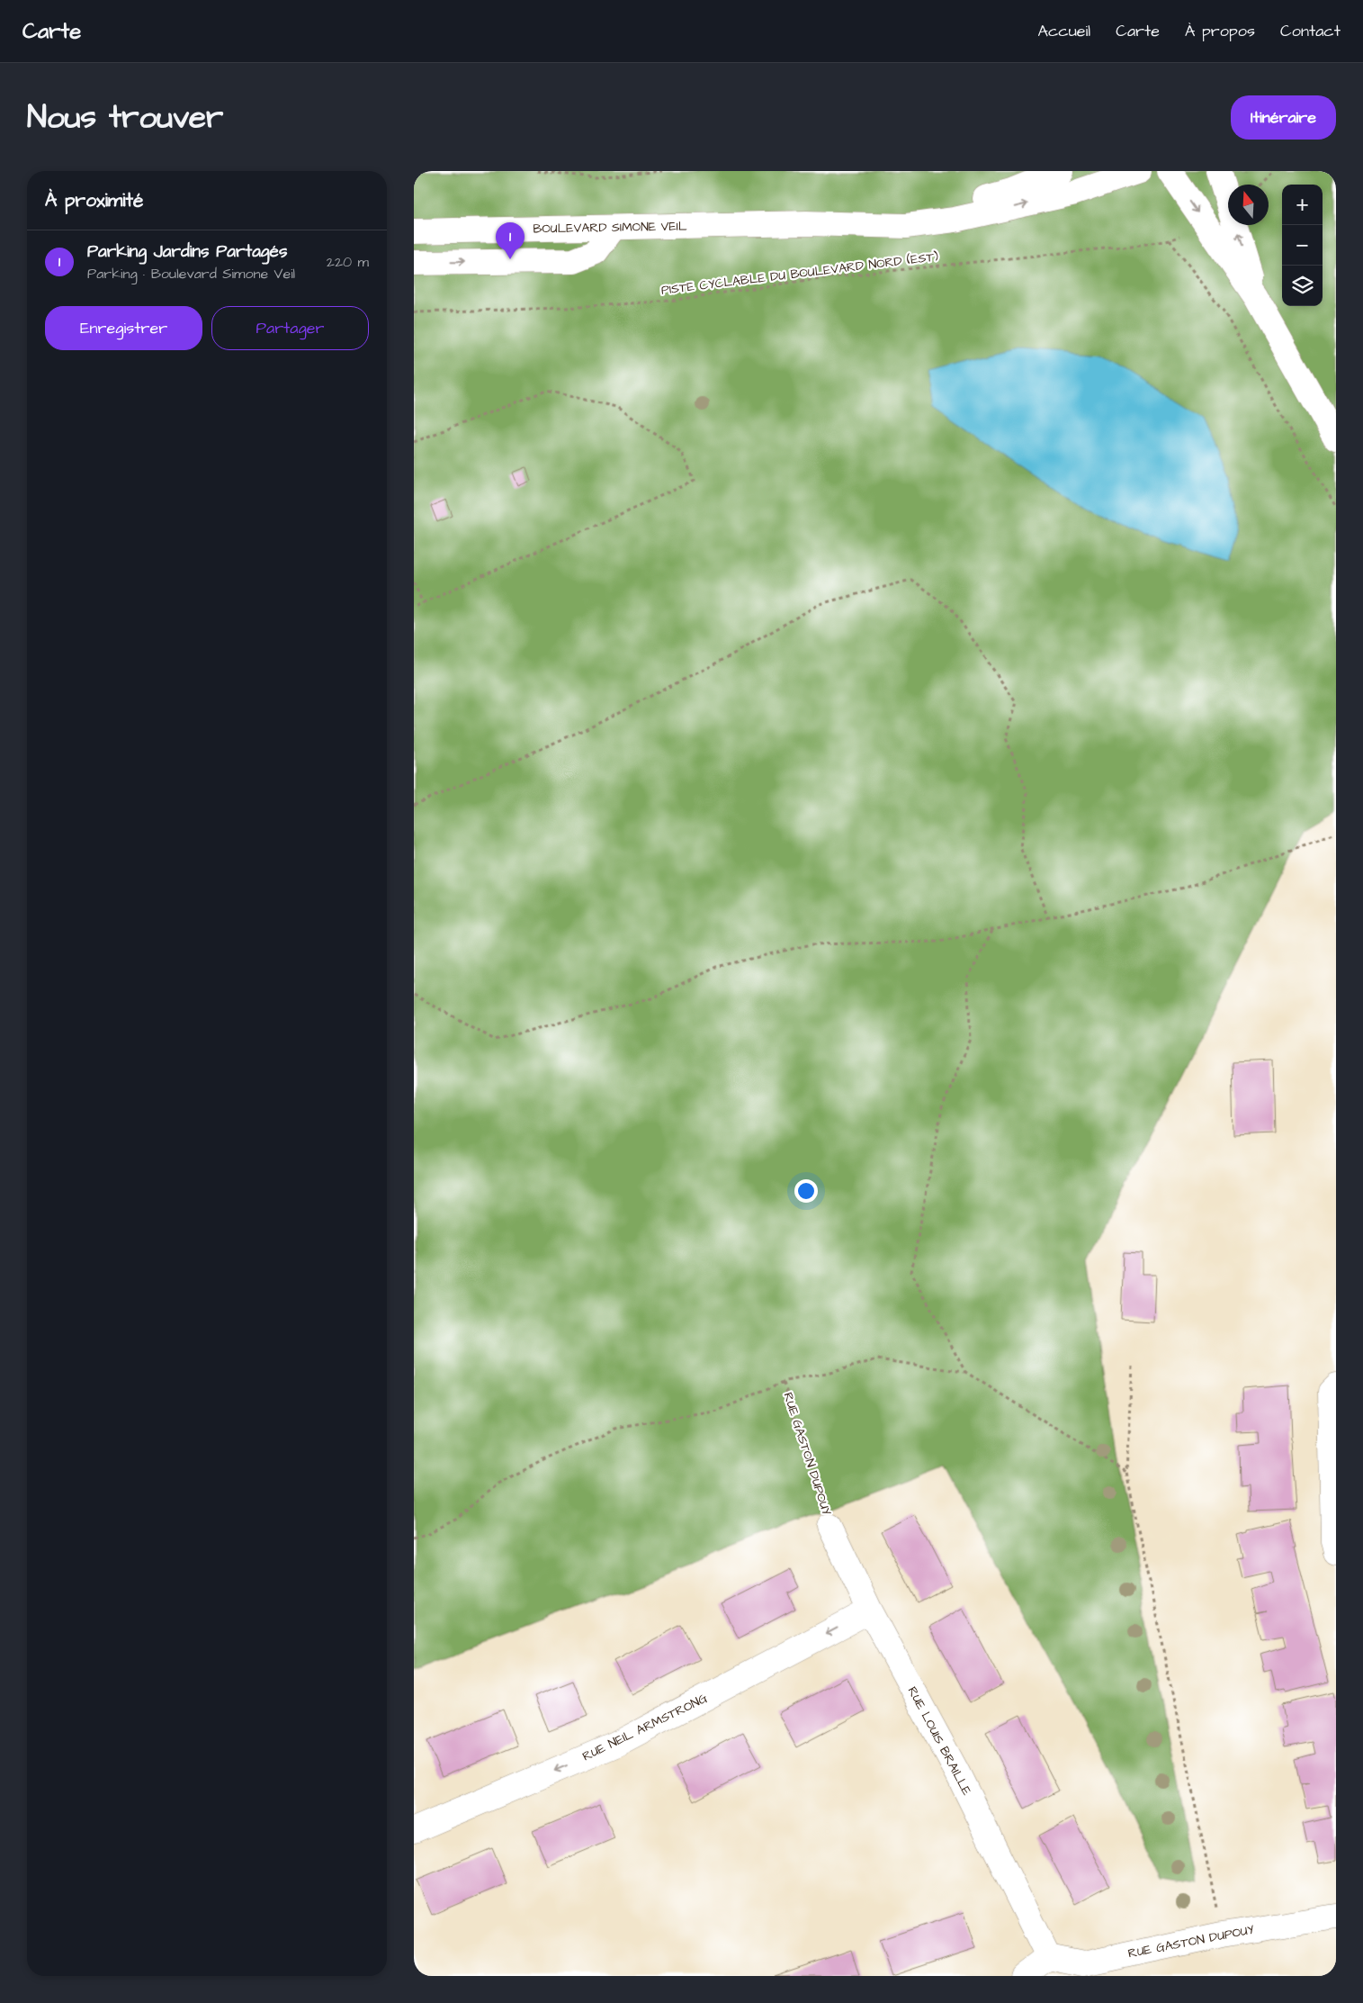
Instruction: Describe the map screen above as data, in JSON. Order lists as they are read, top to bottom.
{
  "streets": {
    "street": [
      "BOULEVARD SIMONE VEIL",
      "RUE GASTON DUPOUY",
      "RUE NEIL ARMSTRONG",
      "RUE LOUIS BRAILLE"
    ],
    "path": ["PISTE CYCLABLE DU BOULEVARD NORD (EST)"]
  },
  "crossings": [
    ["RUE GASTON DUPOUY", "RUE LOUIS BRAILLE"],
    ["RUE NEIL ARMSTRONG", "RUE LOUIS BRAILLE"]
  ],
  "one_way": ["RUE NEIL ARMSTRONG"],
  "north": "top",
  "page": {
    "header": "Carte",
    "nav": [
      "Accueil",
      "Carte",
      "À propos",
      "Contact"
    ],
    "title": "Nous trouver",
    "buttons": [
      "Itinéraire",
      ["Enregistrer", "Partager"]
    ],
    "heading": "À proximité",
    "map_buttons": ["+", "−"],
    "pins": "1",
    "list": [
      {
        "mark": "1",
        "name": "Parking Jardins Partagés",
        "note": "Parking · Boulevard Simone Veil",
        "value": "220 m"
      }
    ]
  }
}
